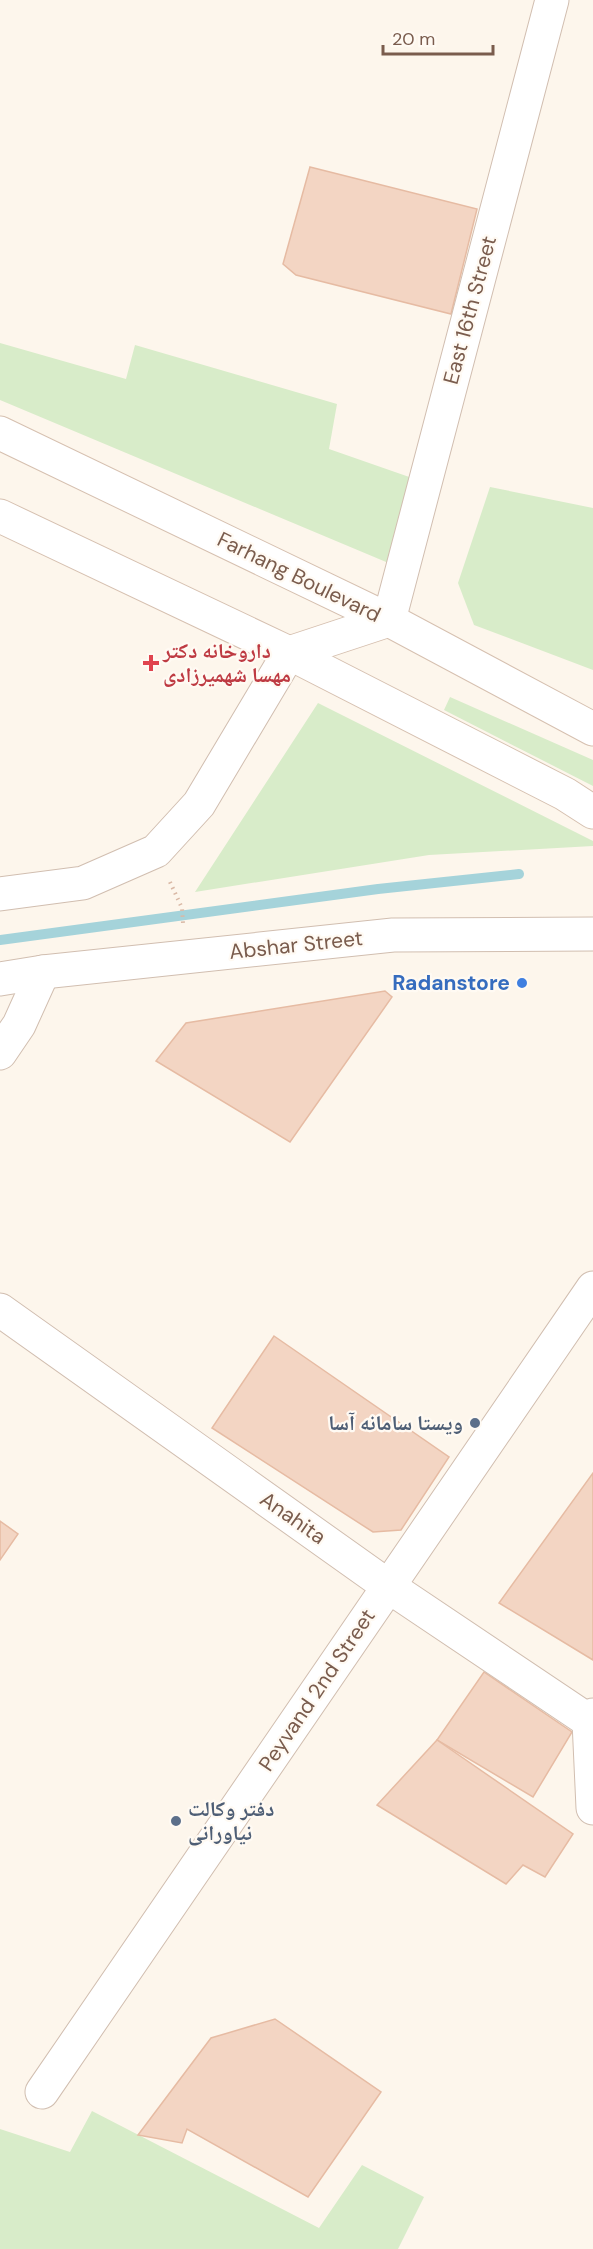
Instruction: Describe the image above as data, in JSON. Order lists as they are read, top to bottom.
{
  "streets": {
    "street": [
      "East 16th Street",
      "Farhang Boulevard",
      "Abshar Street",
      "Anahita",
      "Peyvand 2nd Street"
    ]
  },
  "crossings": [
    ["East 16th Street", "Farhang Boulevard"],
    ["Anahita", "Peyvand 2nd Street"]
  ],
  "places": {
    "health": ["داروخانه دکتر مهسا شهمیرزادی"],
    "other": ["Radanstore", "ویستا سامانه آسا", "دفتر وکالت نیاورانی"]
  },
  "scale_bar": "20 m"
}
